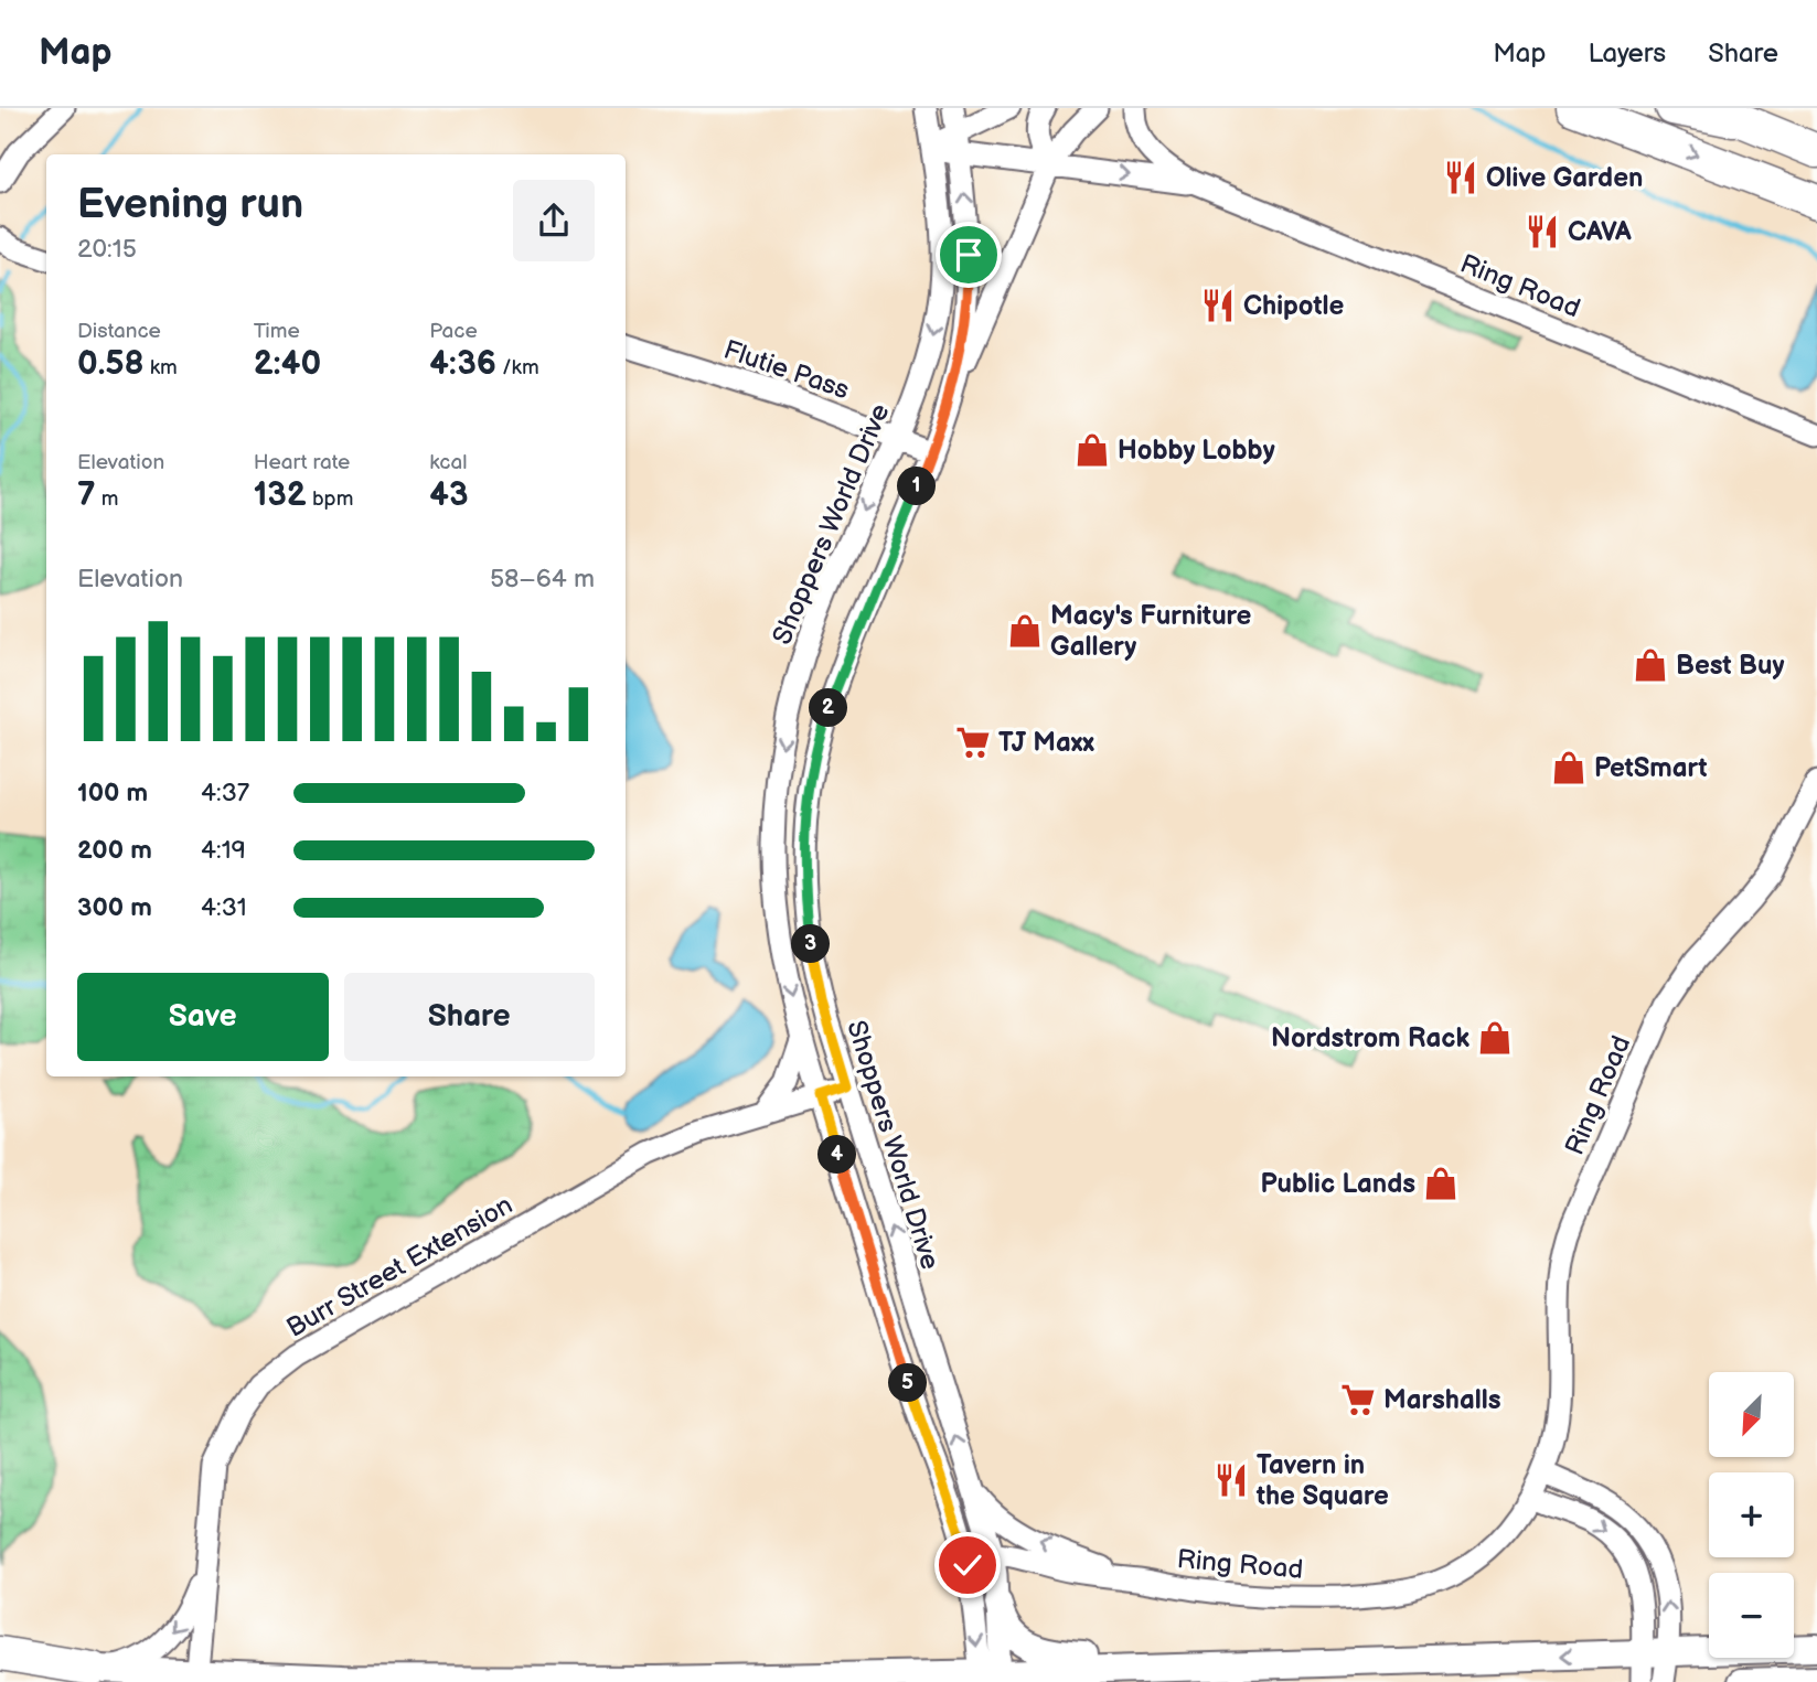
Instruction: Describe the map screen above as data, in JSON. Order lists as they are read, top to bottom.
{
  "streets": {
    "street": [
      "Ring Road",
      "Flutie Pass",
      "Shoppers World Drive",
      "Burr Street Extension"
    ]
  },
  "crossings": [
    ["Ring Road", "Shoppers World Drive"],
    ["Flutie Pass", "Shoppers World Drive"],
    ["Shoppers World Drive", "Burr Street Extension"]
  ],
  "places": {
    "restaurant": [
      "Olive Garden",
      "CAVA",
      "Chipotle",
      "Tavern in the Square"
    ],
    "shop": [
      "Hobby Lobby",
      "Macy's Furniture Gallery",
      "Best Buy",
      "PetSmart",
      "Nordstrom Rack",
      "Public Lands"
    ],
    "supermarket": ["TJ Maxx", "Marshalls"]
  },
  "north": "bottom left",
  "page": {
    "header": "Map",
    "nav": ["Map", "Layers", "Share"],
    "heading": ["Evening run", "20:15"],
    "stats": [
      ["Distance", "0.58 km"],
      ["Time", "2:40"],
      ["Pace", "4:36 /km"],
      ["Elevation", "7 m"],
      ["Heart rate", "132 bpm"],
      ["kcal", "43"]
    ],
    "pins": [
      "1",
      "2",
      "3",
      "4",
      "5"
    ],
    "chart": ["Elevation", "58–64 m"],
    "list": [
      {
        "name": "100 m",
        "note": "4:37"
      },
      {
        "name": "200 m",
        "note": "4:19"
      },
      {
        "name": "300 m",
        "note": "4:31"
      }
    ],
    "buttons": ["Save", "Share"],
    "map_buttons": ["+", "−"]
  }
}
